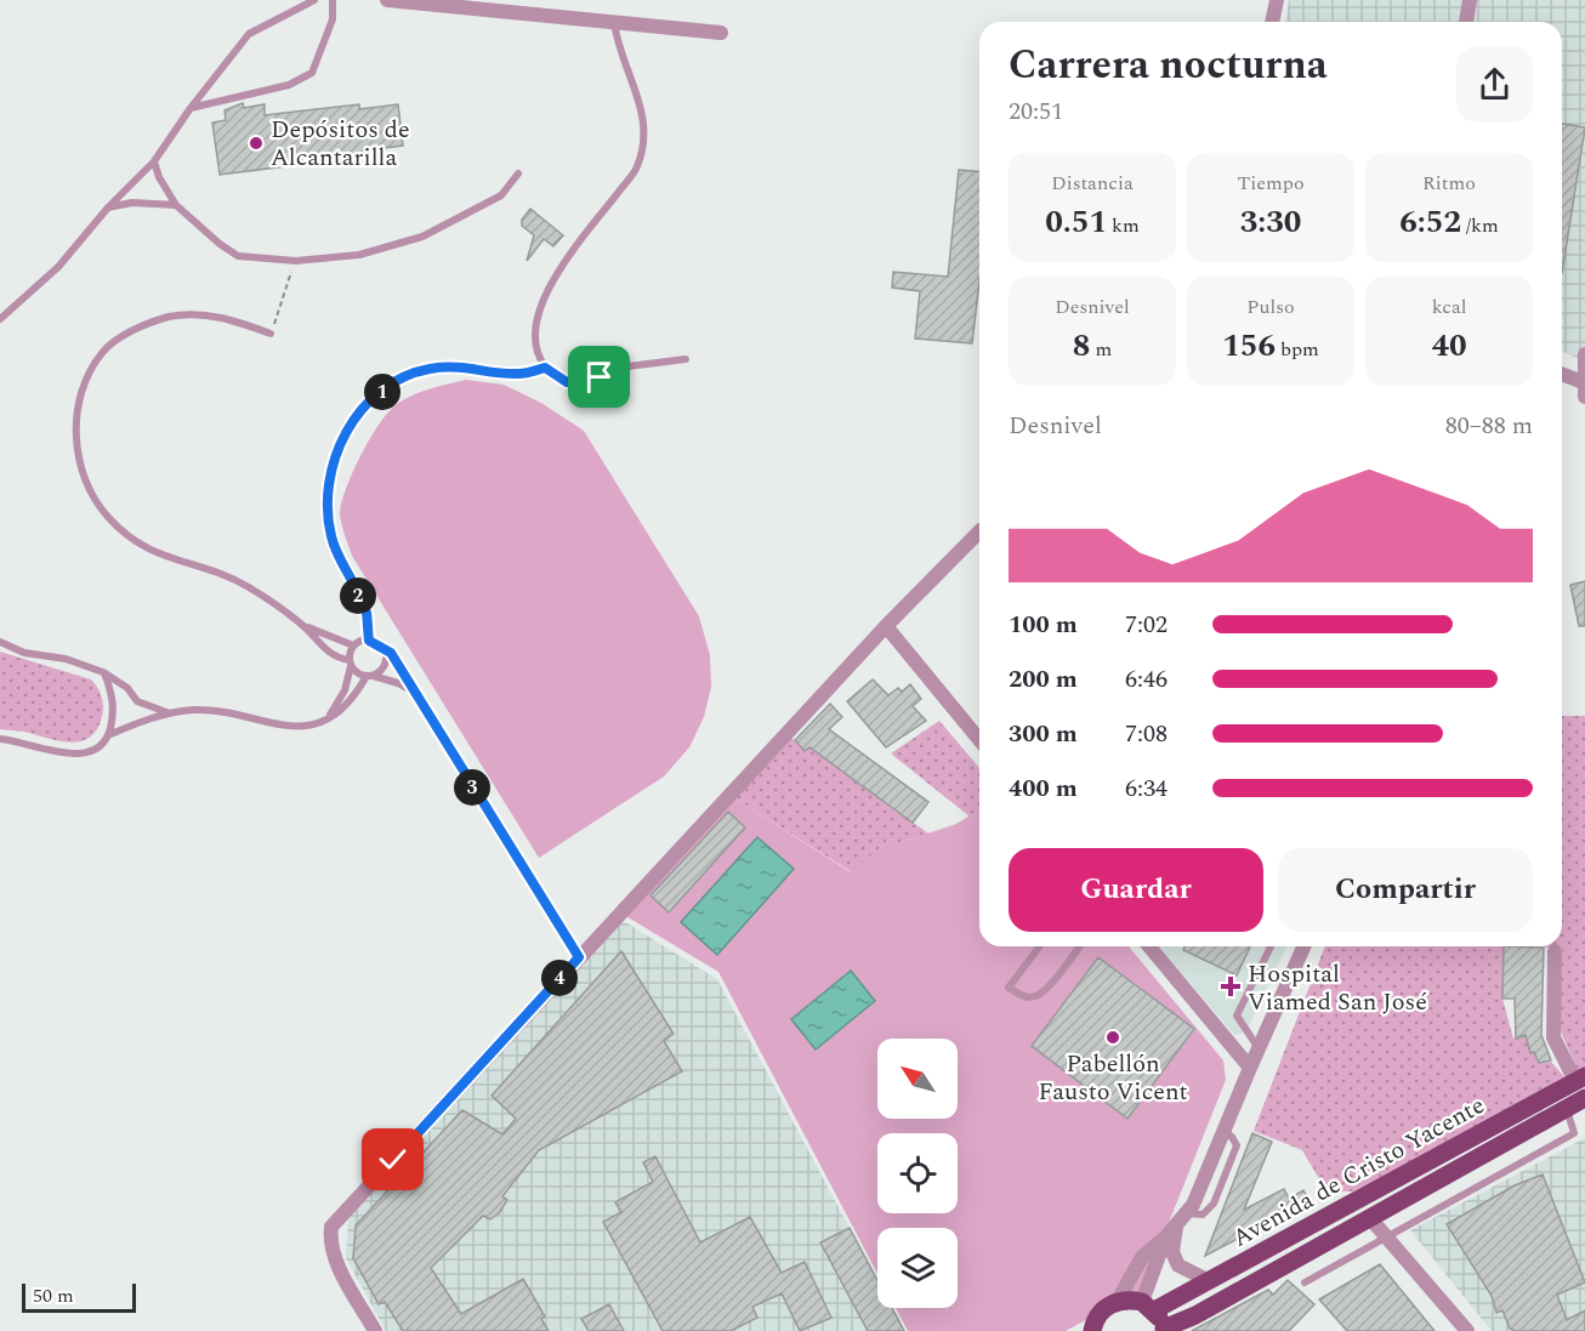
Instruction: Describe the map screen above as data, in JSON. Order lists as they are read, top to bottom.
{
  "streets": {
    "main road": ["Avenida de Cristo Yacente"]
  },
  "places": {
    "other": ["Depósitos de Alcantarilla", "Pabellón Fausto Vicent"],
    "health": ["Hospital Viamed San José"]
  },
  "scale_bar": "50 m",
  "north": "top left",
  "page": {
    "heading": ["Carrera nocturna", "20:51"],
    "stats": [
      ["Distancia", "0.51 km"],
      ["Tiempo", "3:30"],
      ["Ritmo", "6:52 /km"],
      ["Desnivel", "8 m"],
      ["Pulso", "156 bpm"],
      ["kcal", "40"]
    ],
    "pins": [
      "1",
      "2",
      "3",
      "4"
    ],
    "chart": ["Desnivel", "80–88 m"],
    "list": [
      {
        "name": "100 m",
        "note": "7:02"
      },
      {
        "name": "200 m",
        "note": "6:46"
      },
      {
        "name": "300 m",
        "note": "7:08"
      },
      {
        "name": "400 m",
        "note": "6:34"
      }
    ],
    "buttons": ["Guardar", "Compartir"],
    "scale": "50 m"
  }
}
